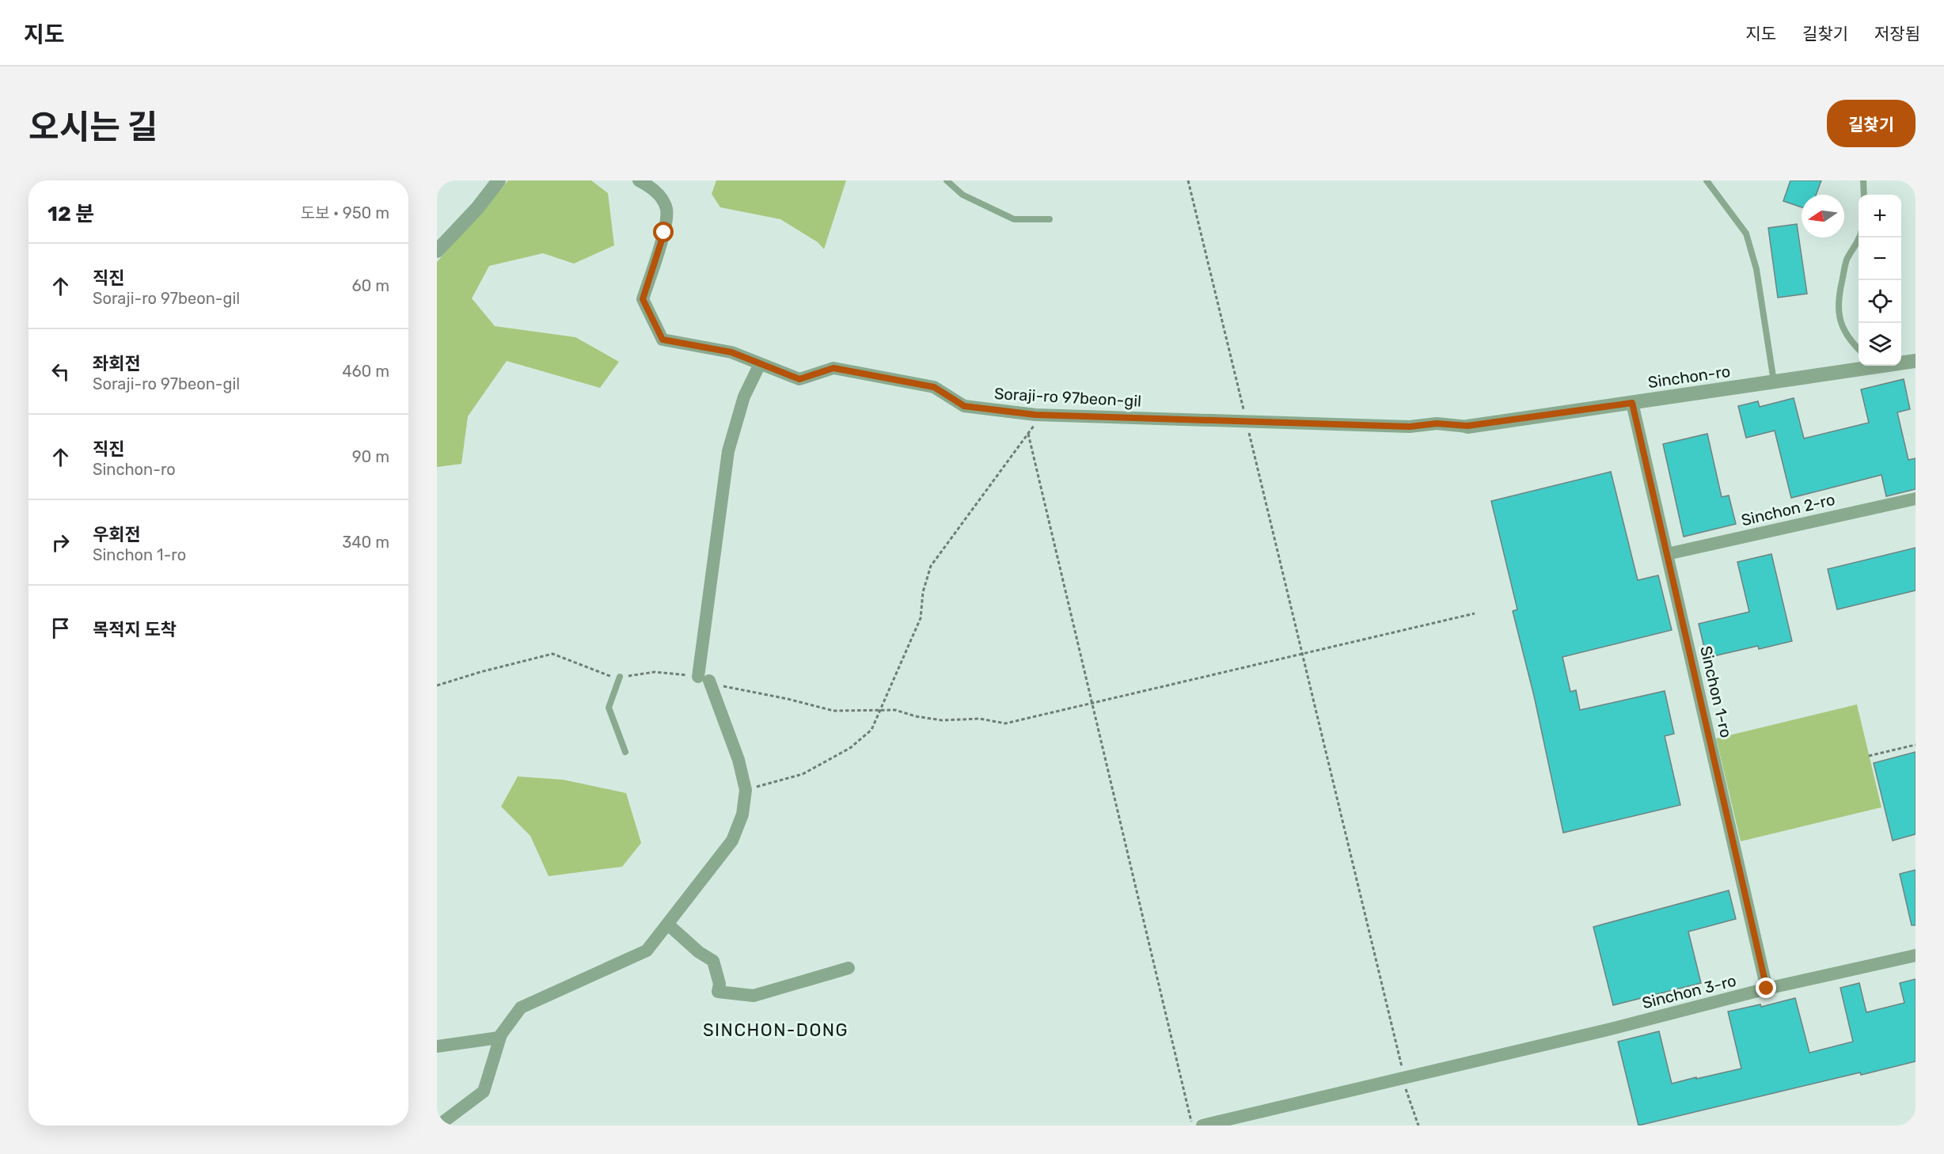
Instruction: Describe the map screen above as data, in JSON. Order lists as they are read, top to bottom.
{
  "streets": {
    "street": [
      "Sinchon-ro",
      "Soraji-ro 97beon-gil",
      "Sinchon 2-ro",
      "Sinchon 1-ro",
      "Sinchon 3-ro"
    ]
  },
  "crossings": [
    ["Sinchon-ro", "Soraji-ro 97beon-gil"],
    ["Sinchon-ro", "Sinchon 1-ro"],
    ["Sinchon 2-ro", "Sinchon 1-ro"],
    ["Sinchon 1-ro", "Sinchon 3-ro"]
  ],
  "districts": ["SINCHON-DONG"],
  "north": "left",
  "page": {
    "header": "지도",
    "nav": ["지도", "길찾기", "저장됨"],
    "title": "오시는 길",
    "buttons": "길찾기",
    "heading": ["12 분", "도보 · 950 m"],
    "map_buttons": ["+", "−"],
    "list": [
      ["직진", "Soraji-ro 97beon-gil", "60 m"],
      ["좌회전", "Soraji-ro 97beon-gil", "460 m"],
      ["직진", "Sinchon-ro", "90 m"],
      ["우회전", "Sinchon 1-ro", "340 m"],
      "목적지 도착"
    ]
  }
}
